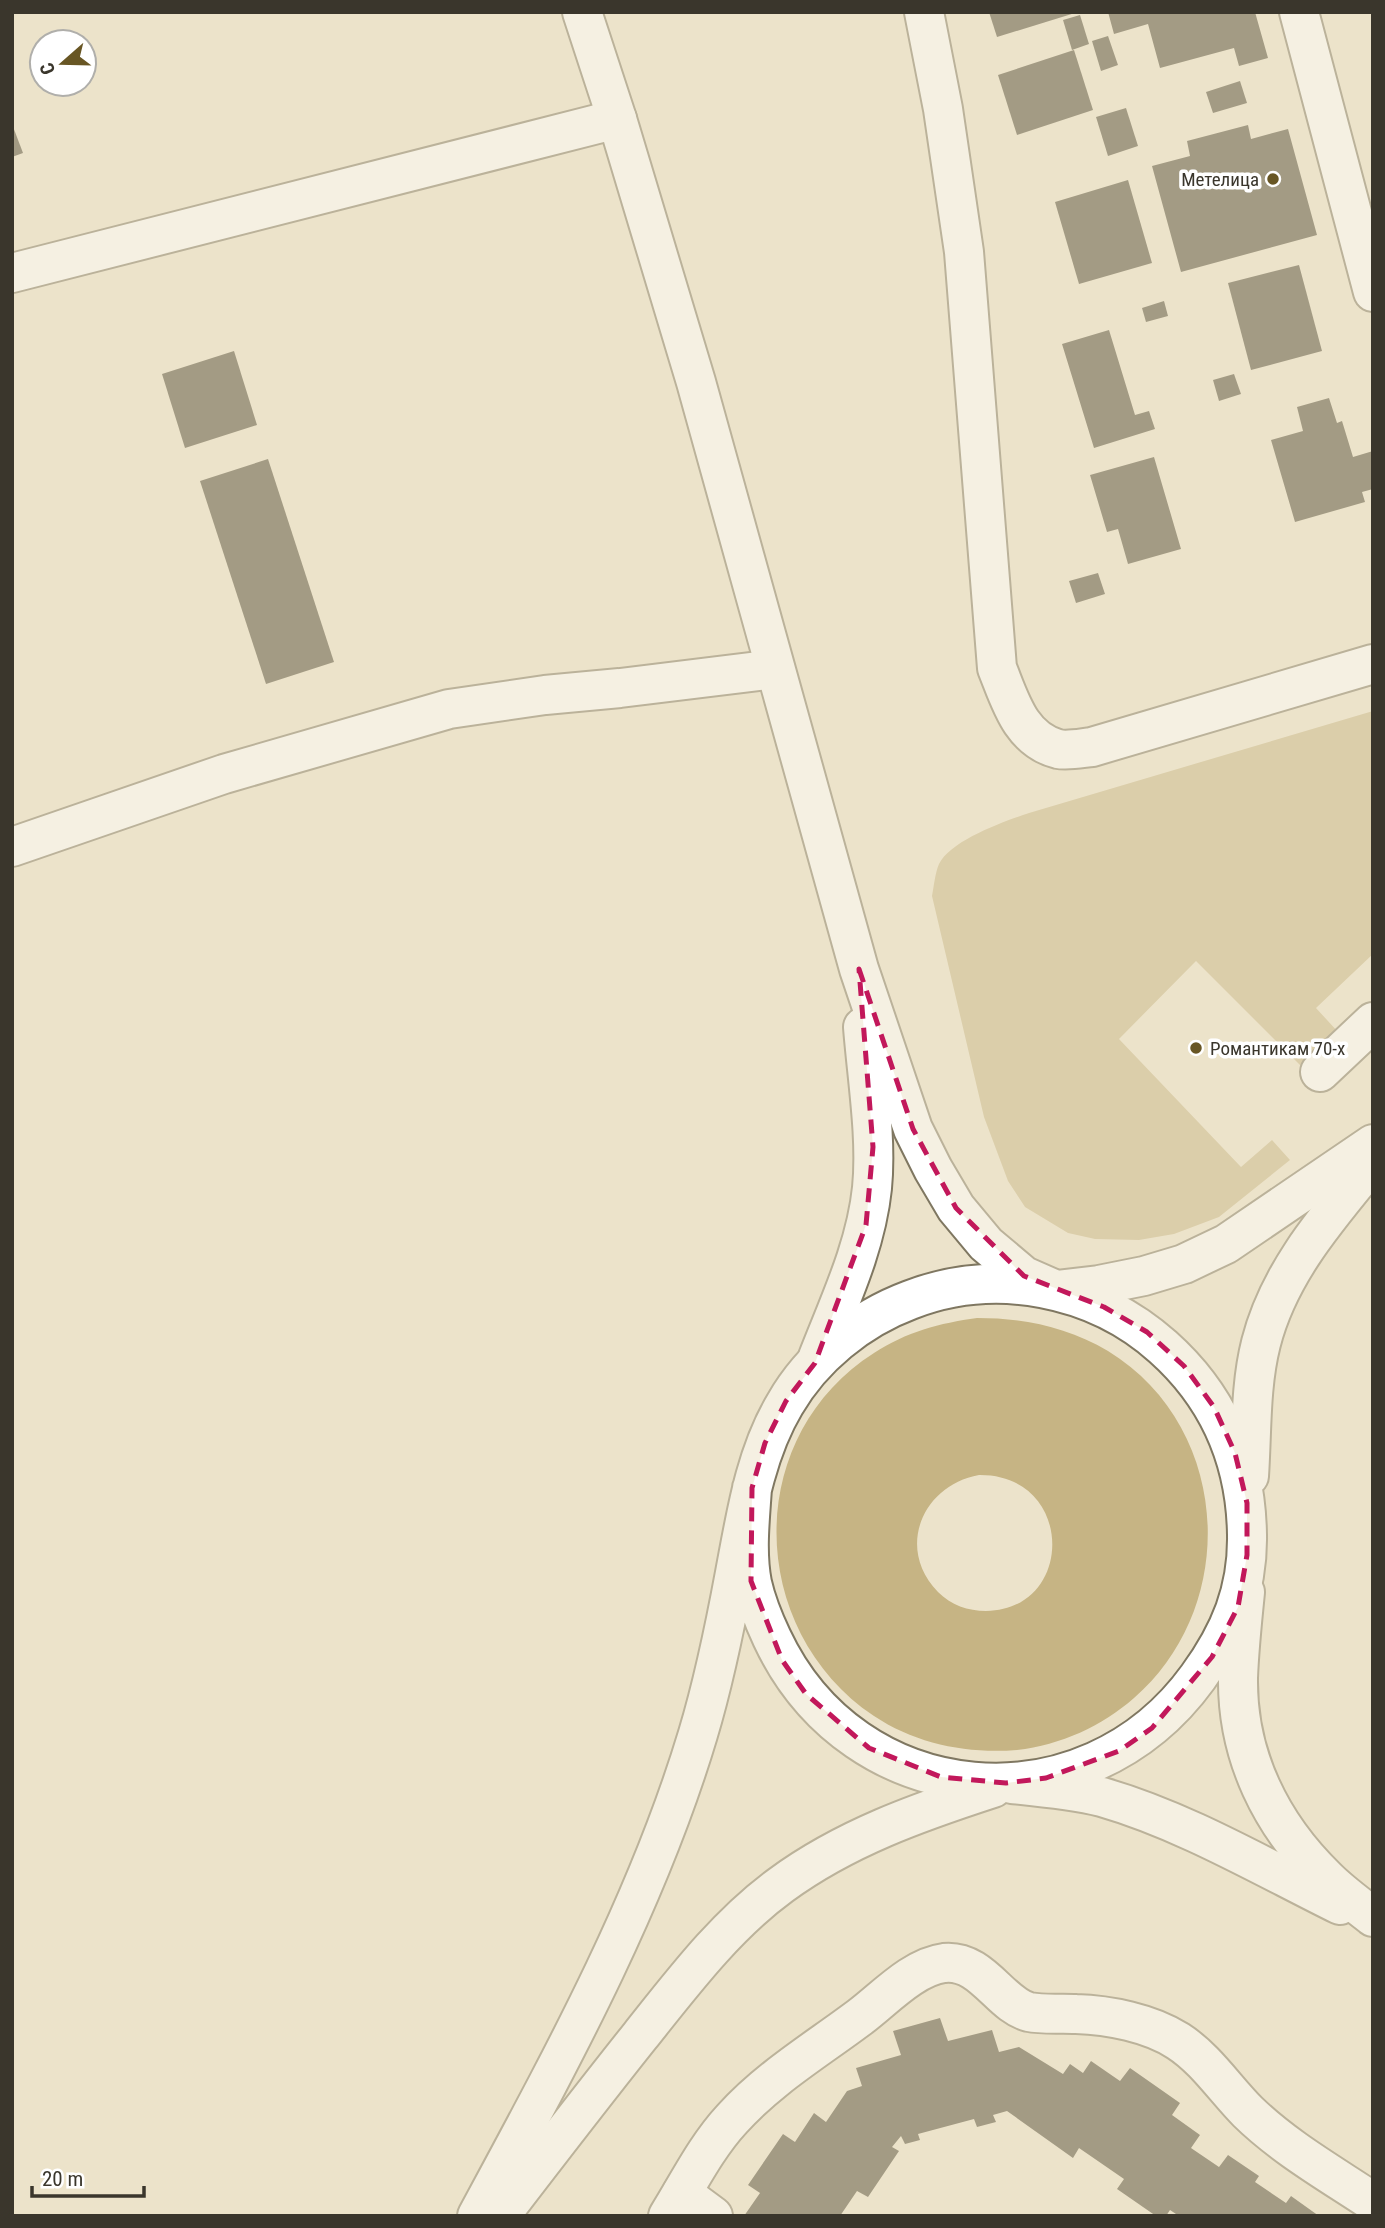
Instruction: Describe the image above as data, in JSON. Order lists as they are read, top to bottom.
{
  "places": ["Метелица", "Романтикам 70-х"],
  "scale_bar": "20 m",
  "north": "left"
}
